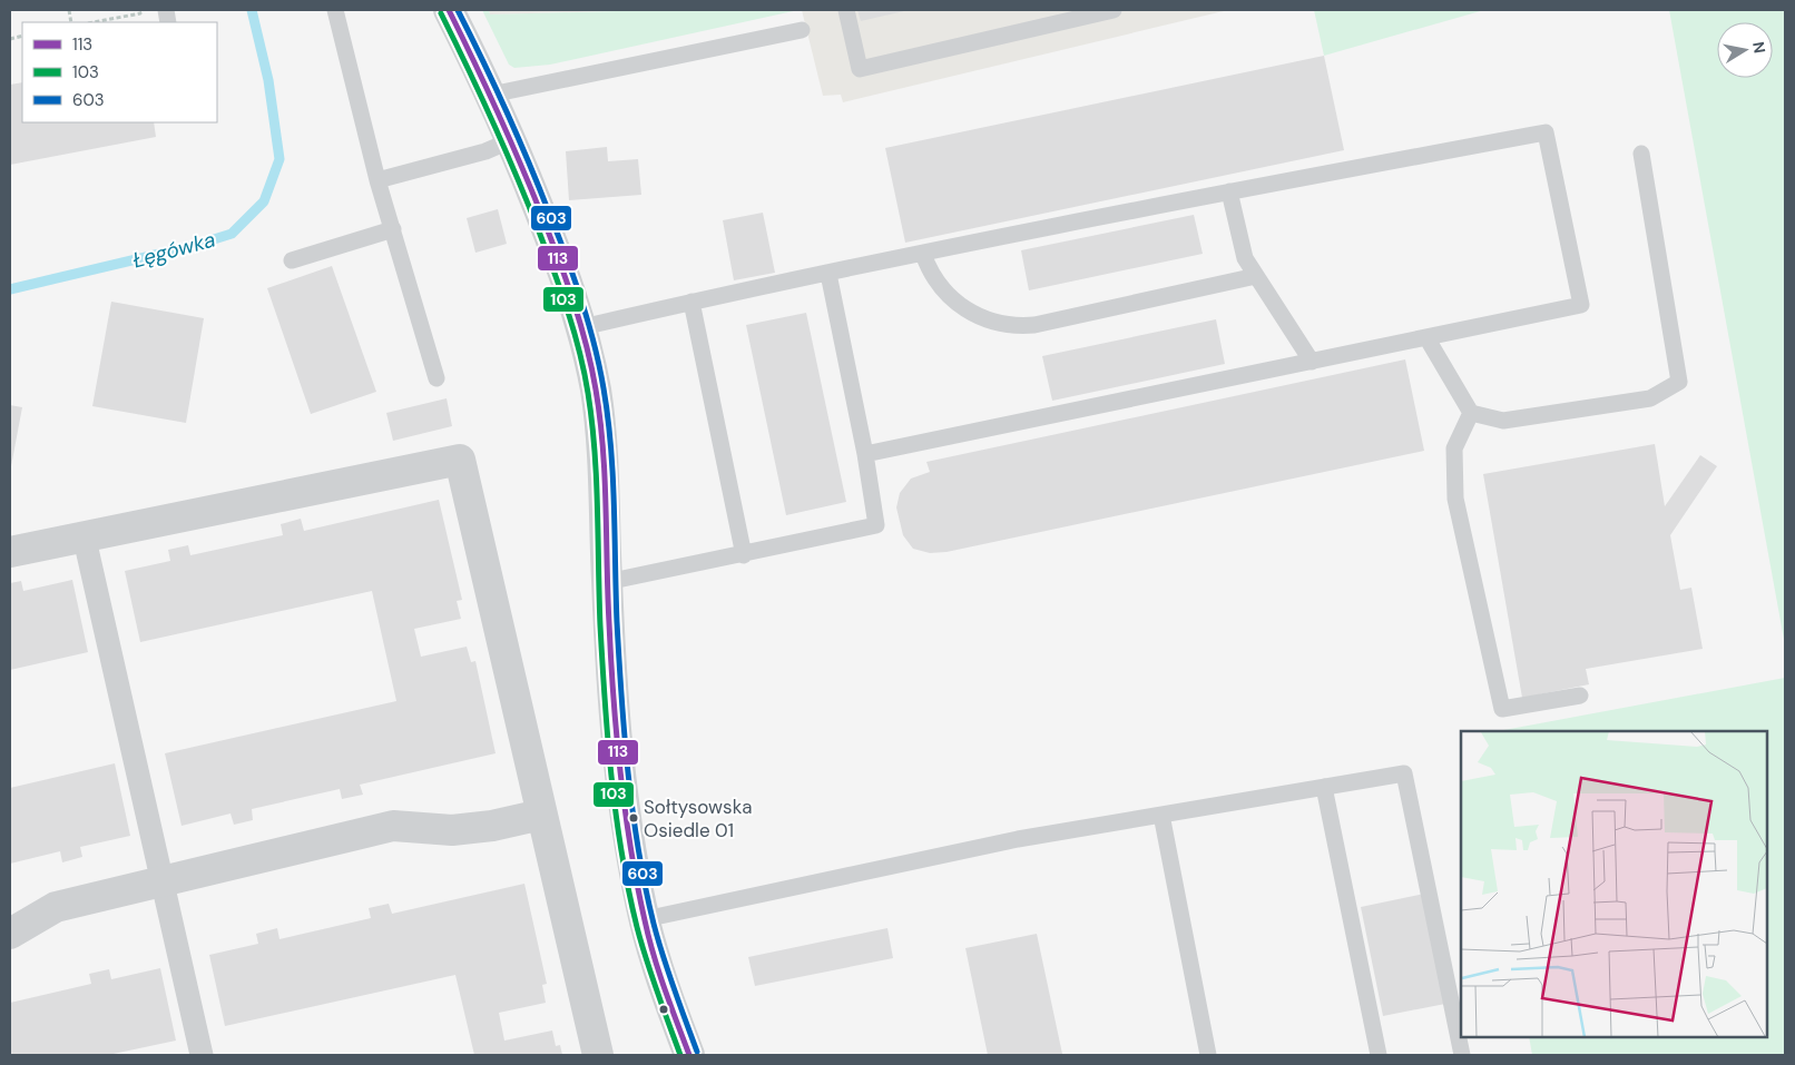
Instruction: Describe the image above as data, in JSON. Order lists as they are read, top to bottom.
{
  "water": ["Łęgówka"],
  "places": ["Sołtysowska Osiedle 01"],
  "lines": ["transit line 113", "transit line 603", "transit line 103"],
  "legend": ["113", "103", "603"],
  "north": "right"
}
